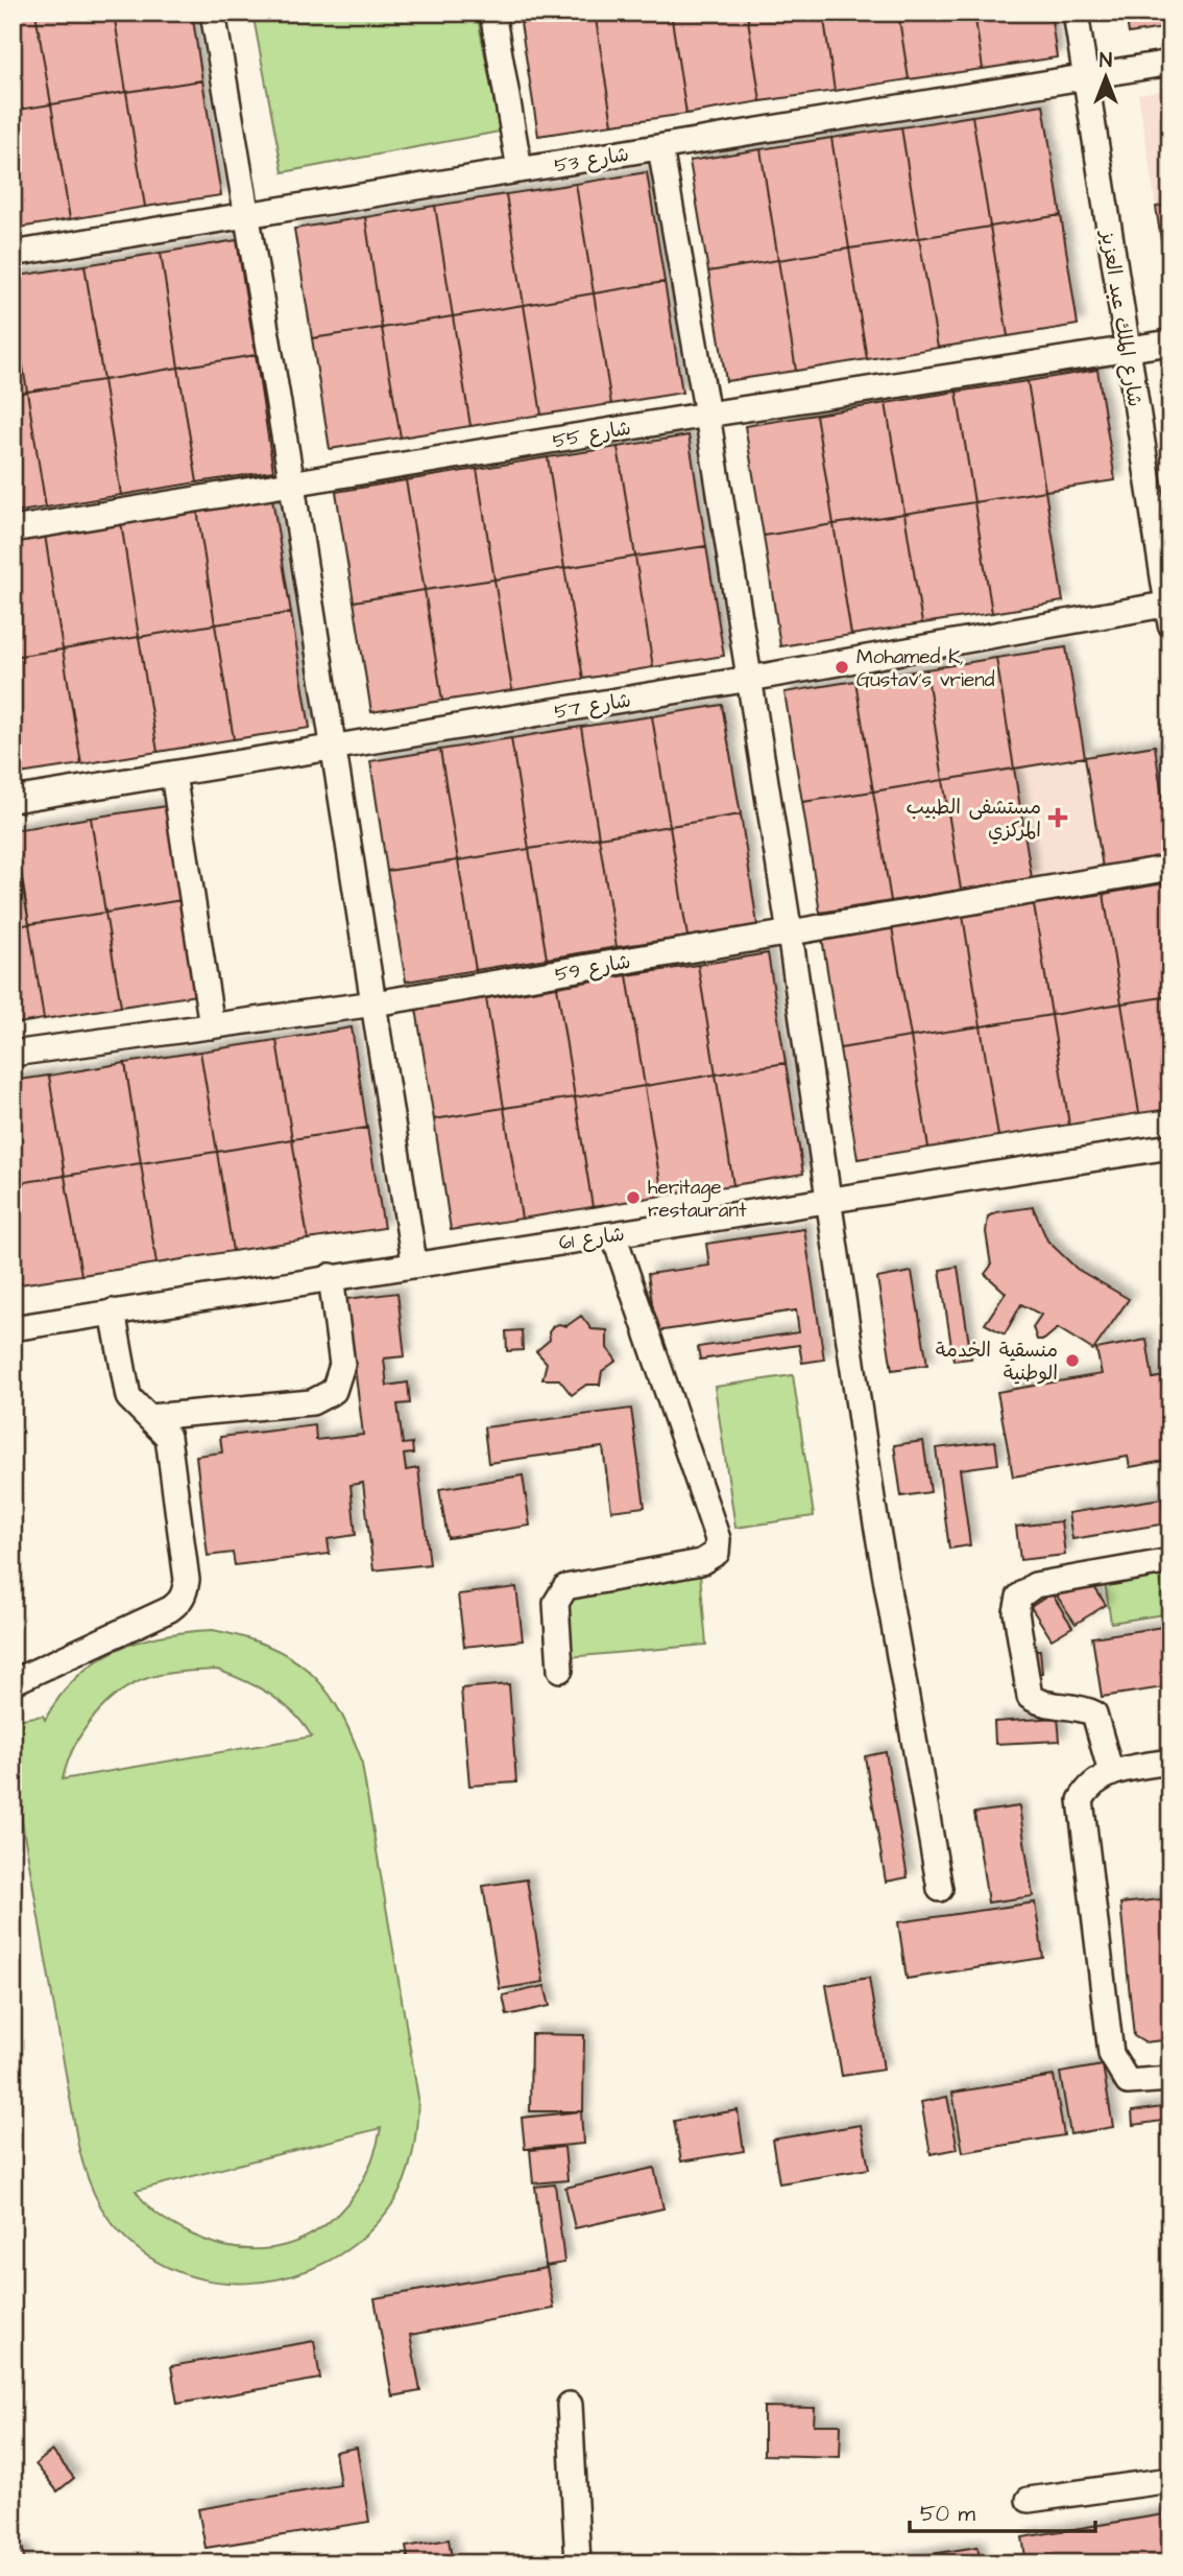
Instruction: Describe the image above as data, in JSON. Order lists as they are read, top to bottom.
{
  "streets": {
    "street": [
      "شارع 53",
      "شارع الملك عبد العزيز",
      "شارع 55",
      "شارع 57",
      "شارع 59",
      "شارع 61"
    ]
  },
  "crossings": [
    ["شارع 53", "شارع الملك عبد العزيز"],
    ["شارع الملك عبد العزيز", "شارع 55"],
    ["شارع الملك عبد العزيز", "شارع 57"]
  ],
  "places": {
    "other": ["Mohamed K, Gustav’s vriend", "heritage restaurant", "منسقية الخدمة الوطنية"],
    "health": ["مستشفى الطبيب المركزي"]
  },
  "scale_bar": "50 m",
  "north": "top"
}
